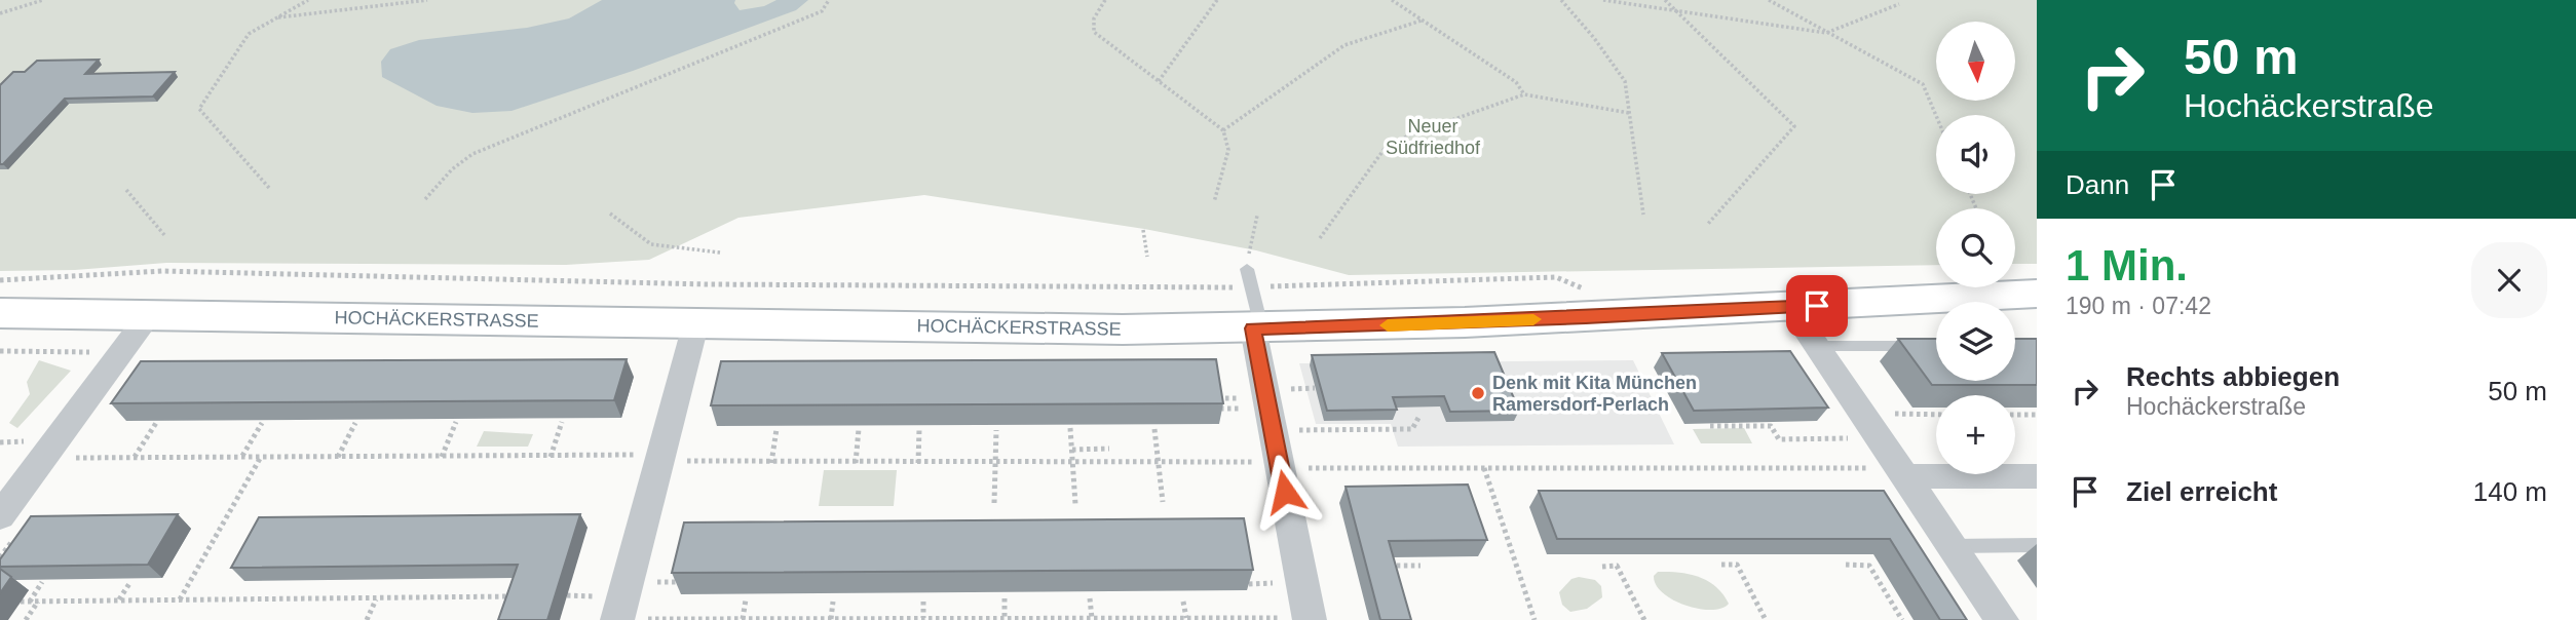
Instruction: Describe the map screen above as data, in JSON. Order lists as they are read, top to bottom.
{
  "streets": {
    "street": ["HOCHÄCKERSTRASSE"]
  },
  "parks": ["Neuer Südfriedhof"],
  "places": ["Denk mit Kita München Ramersdorf-Perlach"],
  "north": "bottom",
  "page": {
    "turn": ["50 m", "Hochäckerstraße"],
    "map_buttons": "+",
    "then": "Dann",
    "heading": ["1 Min.", "190 m · 07:42"],
    "list": [
      {
        "name": "Rechts abbiegen",
        "note": "Hochäckerstraße",
        "value": "50 m"
      },
      {
        "name": "Ziel erreicht",
        "value": "140 m"
      }
    ]
  }
}
